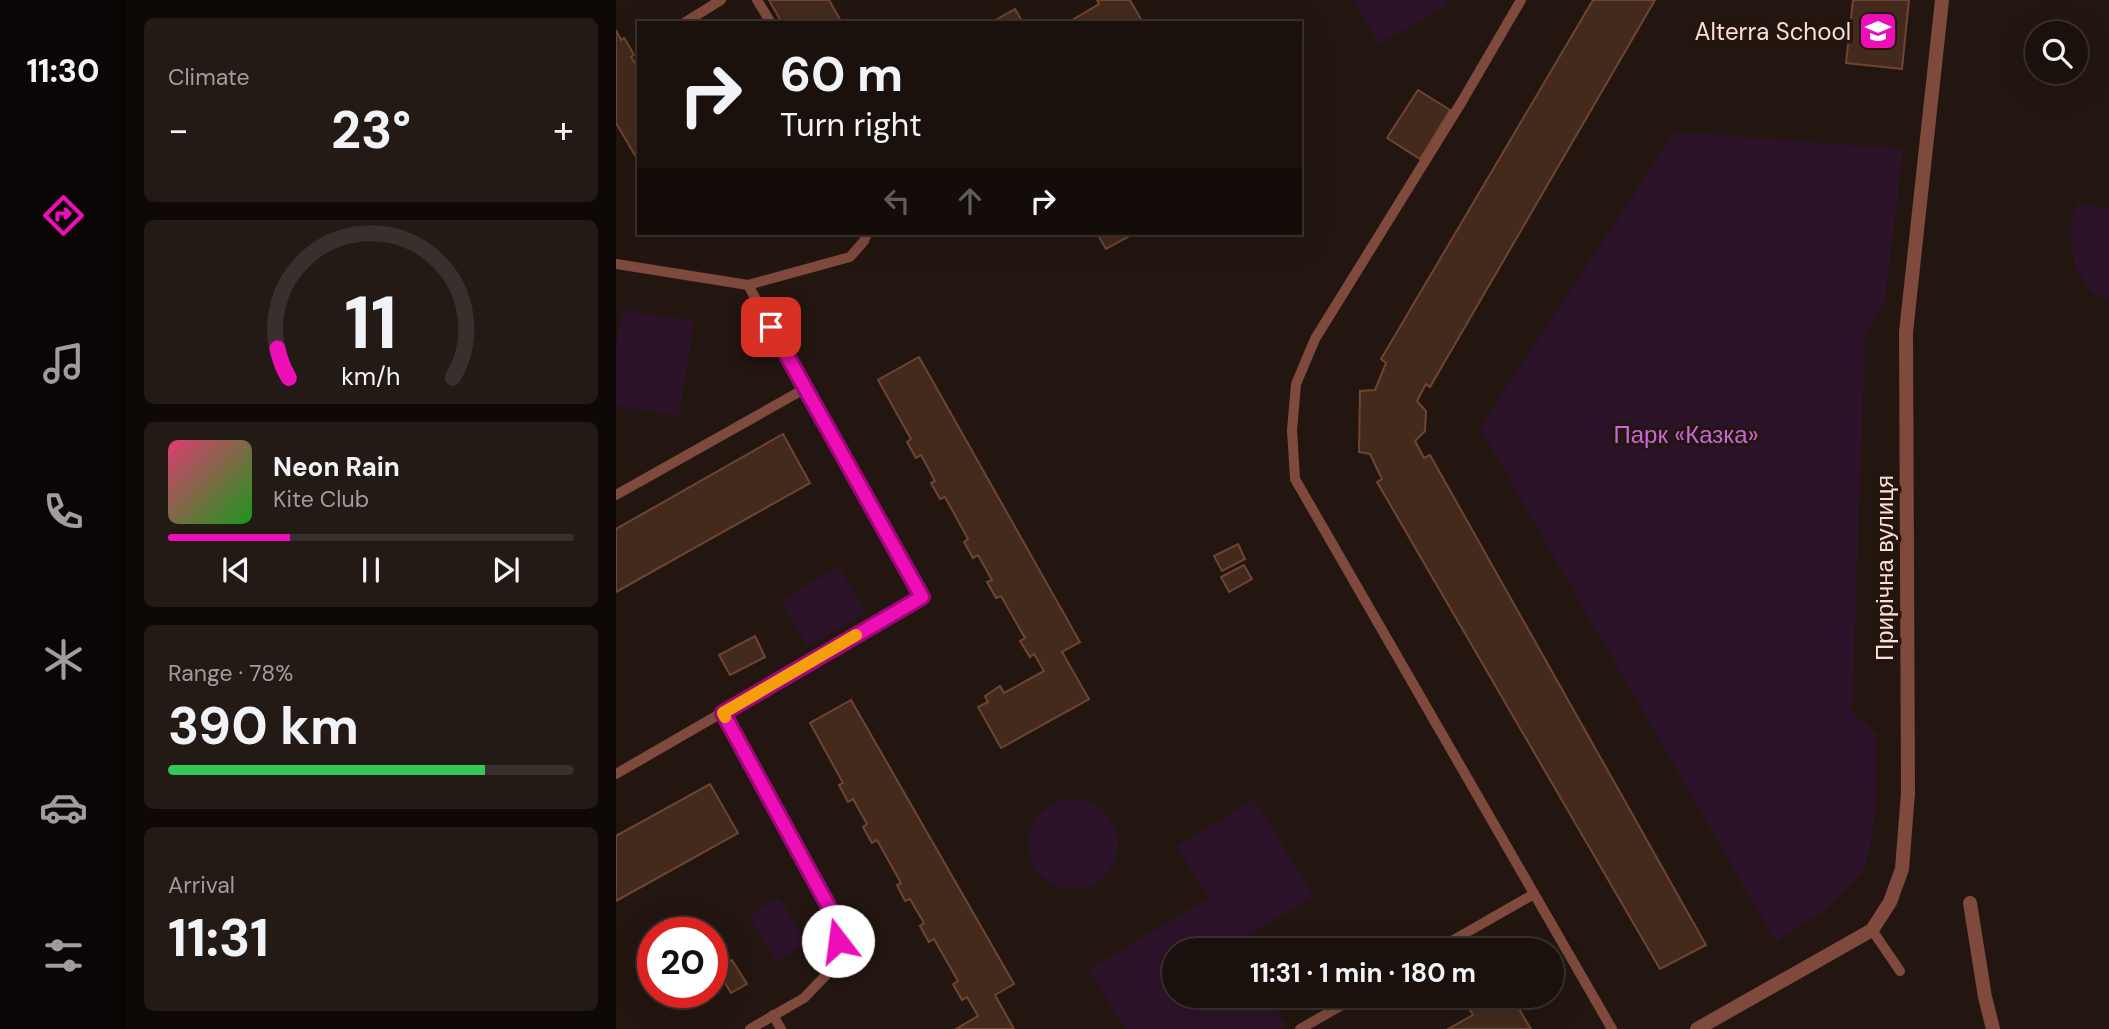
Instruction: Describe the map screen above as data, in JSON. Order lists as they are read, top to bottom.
{
  "streets": {
    "street": ["Прирічна вулиця"]
  },
  "parks": ["Парк «Казка»"],
  "places": {
    "school or university": ["Alterra School"]
  },
  "page": {
    "tabs": "11:30",
    "tile": [
      "Climate",
      ["Range · 78%", "390 km"],
      ["Arrival", "11:31"]
    ],
    "turn": ["60 m", "Turn right"],
    "heat": ["−", "23°", "+"],
    "song": ["Neon Rain", "Kite Club"],
    "limit": "20",
    "trip": "11:31 · 1 min · 180 m",
    "gauge": ["11", "km/h"]
  }
}
